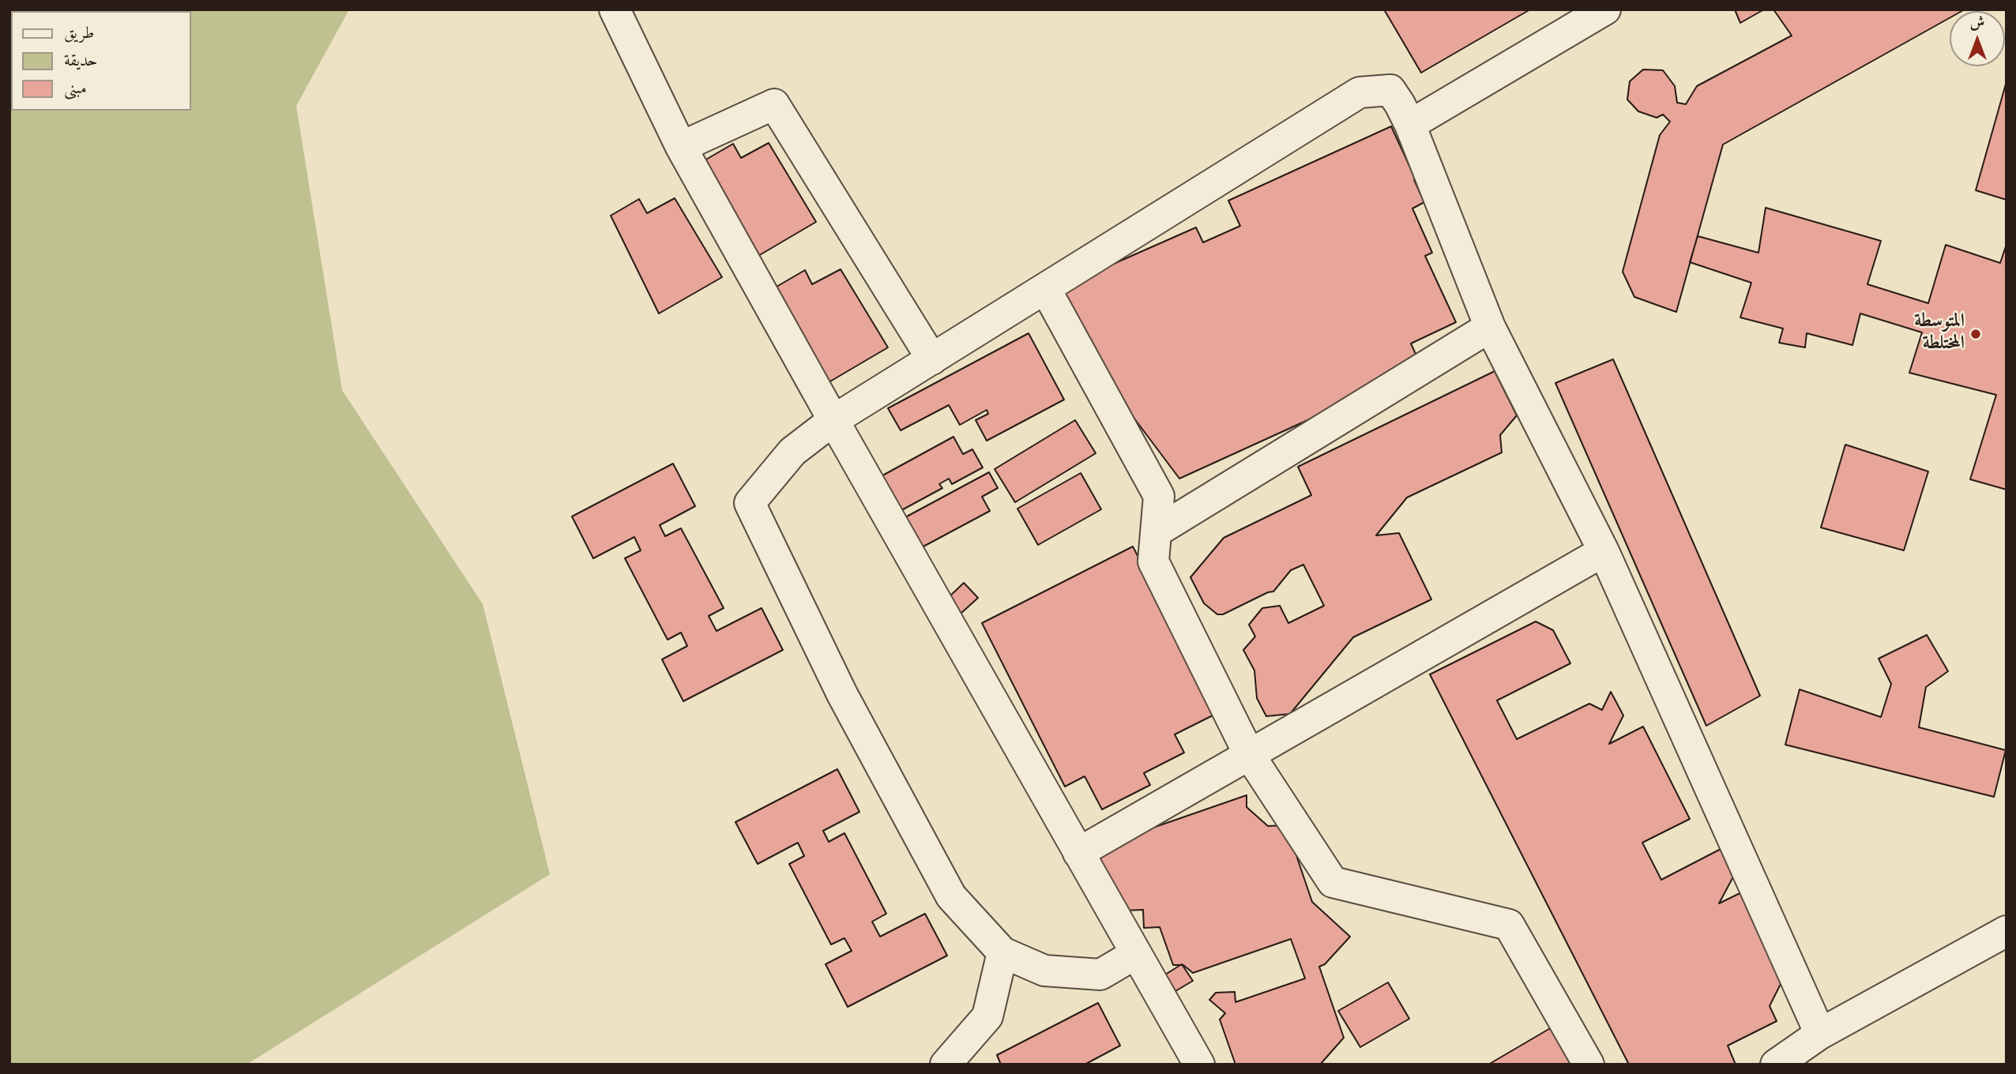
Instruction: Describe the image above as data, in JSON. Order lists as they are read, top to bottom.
{
  "places": ["المتوسطة المختلطة"],
  "legend": ["طريق", "حديقة", "مبنى"],
  "north": "top"
}
